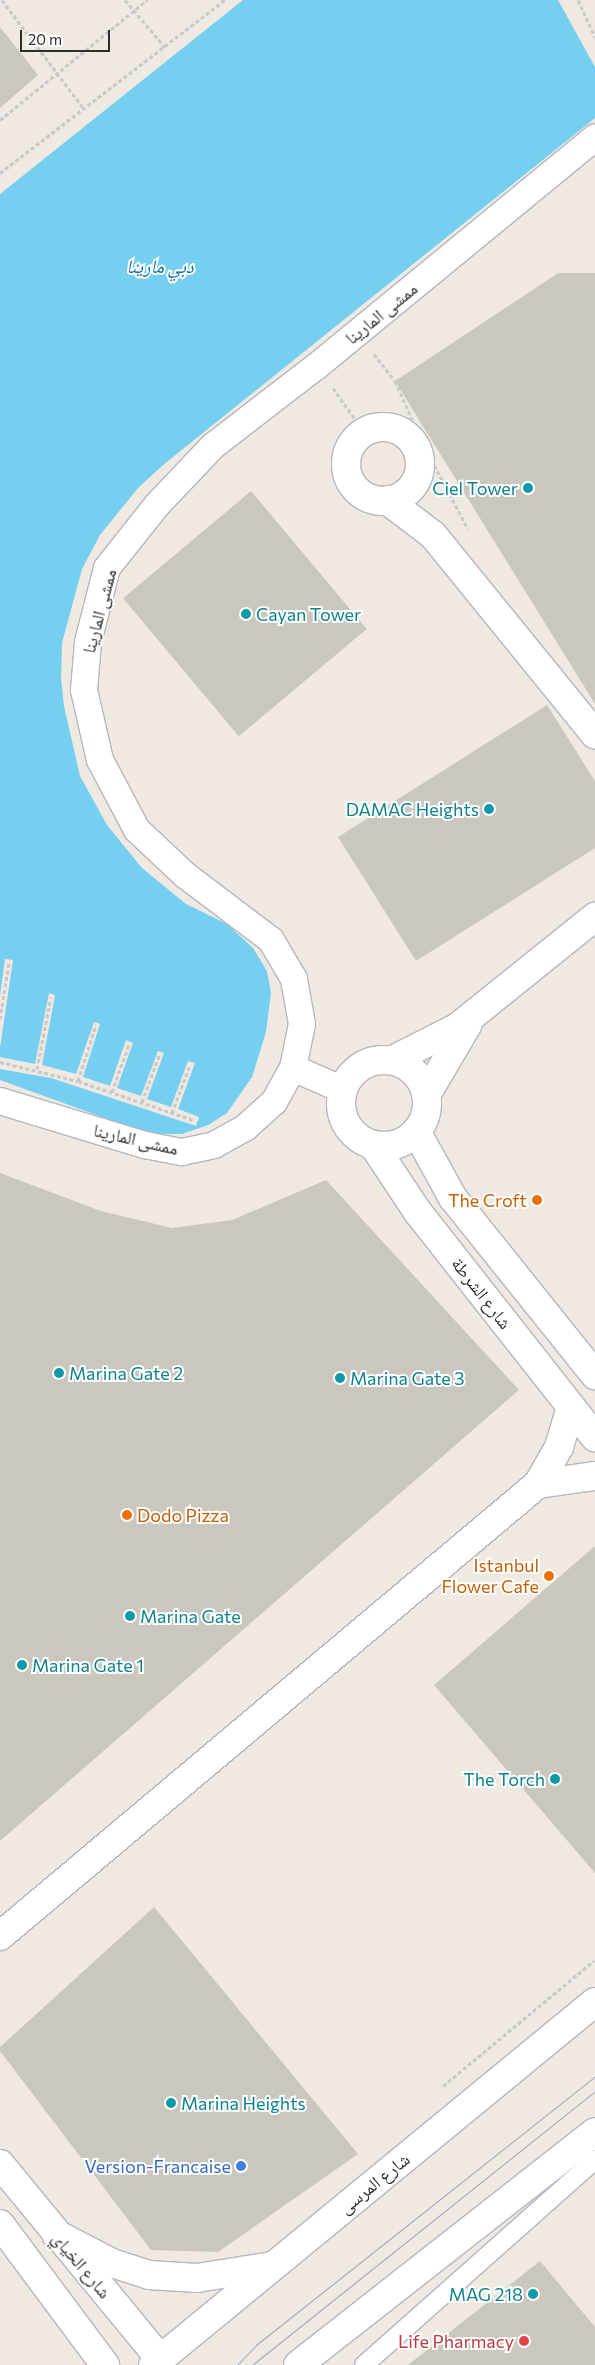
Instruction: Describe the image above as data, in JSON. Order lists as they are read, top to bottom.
{
  "streets": {
    "street": [
      "ممشى المارينا",
      "شارع الشرطة",
      "شارع المرسى",
      "شارع الخياي"
    ]
  },
  "crossings": [
    ["شارع المرسى", "شارع الخياي"]
  ],
  "water": ["دبي مارينا"],
  "places": [
    "Ciel Tower",
    "Cayan Tower",
    "DAMAC Heights",
    "The Croft",
    "Marina Gate 2",
    "Marina Gate 3",
    "Dodo Pizza",
    "Istanbul Flower Cafe",
    "Marina Gate",
    "Marina Gate 1",
    "The Torch",
    "Marina Heights",
    "Version-Francaise",
    "MAG 218",
    "Life Pharmacy"
  ],
  "scale_bar": "20 m"
}
